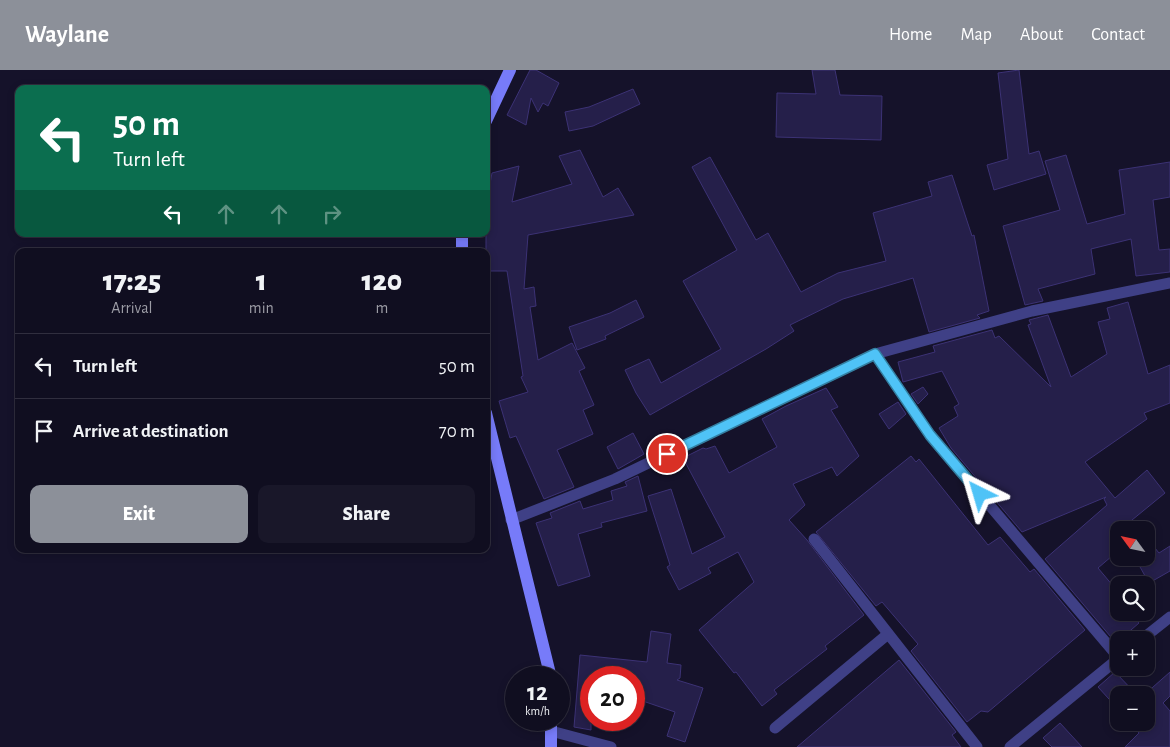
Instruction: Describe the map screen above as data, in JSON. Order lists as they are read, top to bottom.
{
  "north": "top left",
  "page": {
    "header": "Waylane",
    "nav": [
      "Home",
      "Map",
      "About",
      "Contact"
    ],
    "turn": ["50 m", "Turn left"],
    "eta": [
      "17:25",
      "Arrival",
      "1",
      "min",
      "120",
      "m"
    ],
    "list": [
      {
        "name": "Turn left",
        "value": "50 m"
      },
      {
        "name": "Arrive at destination",
        "value": "70 m"
      }
    ],
    "buttons": ["Exit", "Share"],
    "map_buttons": ["+", "−"],
    "speed": "12 km/h",
    "limit": "20"
  }
}
